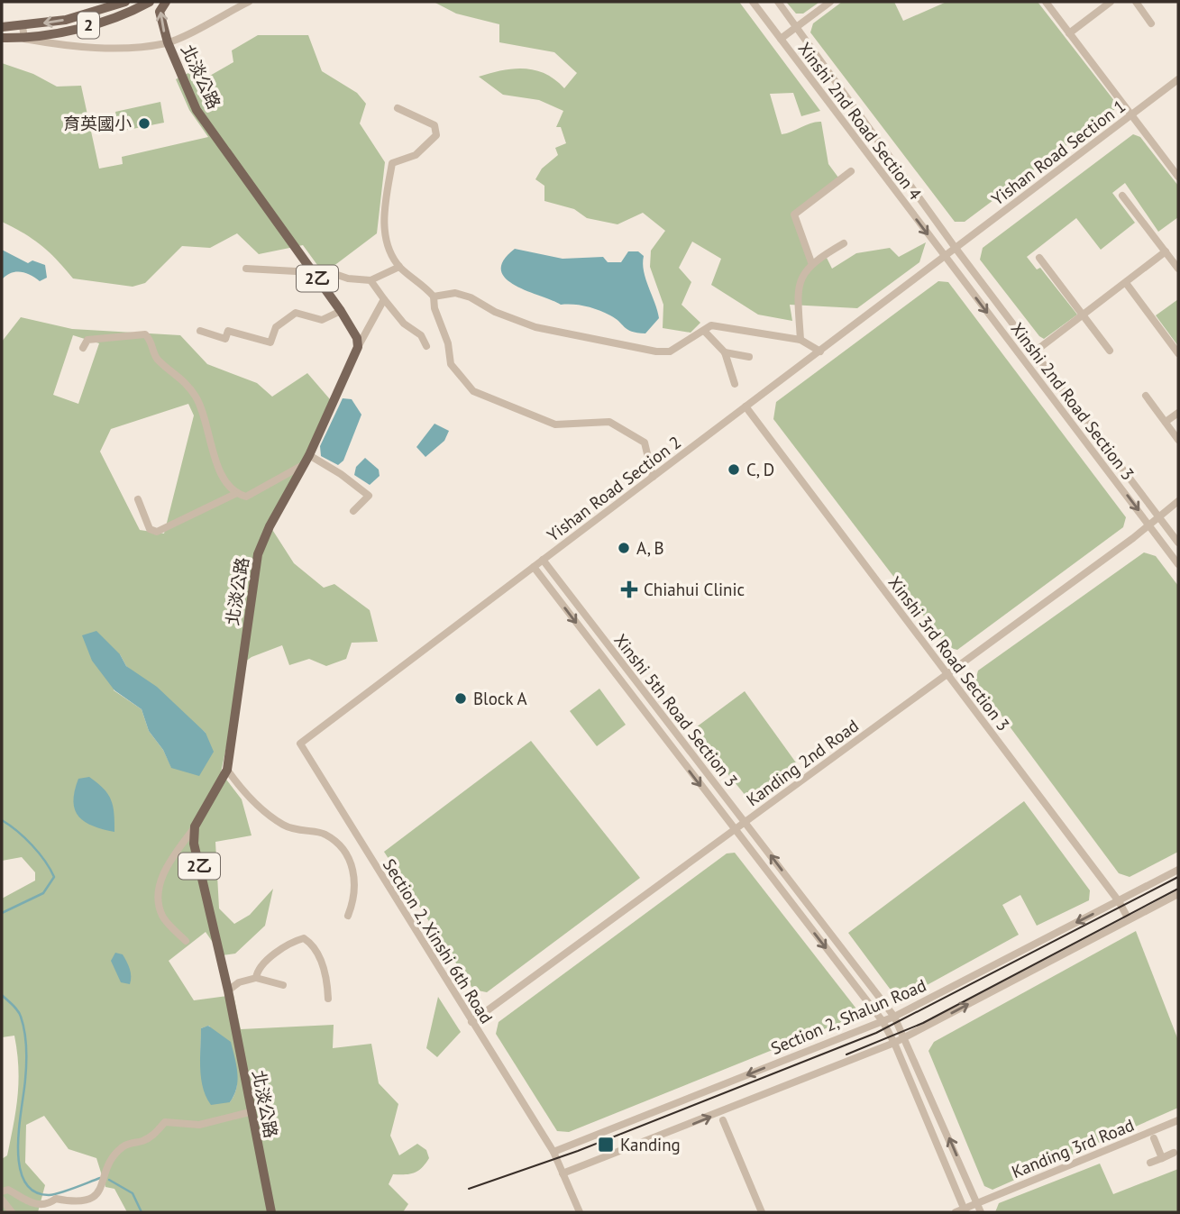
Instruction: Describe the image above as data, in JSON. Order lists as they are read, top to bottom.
{
  "streets": {
    "main road": ["2", "北淡公路", "2乙"],
    "street": [
      "Xinshi 2nd Road Section 4",
      "Yishan Road Section 1",
      "Xinshi 2nd Road Section 3",
      "Yishan Road Section 2",
      "Xinshi 3rd Road Section 3",
      "Xinshi 5th Road Section 3",
      "Kanding 2nd Road",
      "Section 2, Xinshi 6th Road",
      "Section 2, Shalun Road",
      "Kanding 3rd Road"
    ]
  },
  "crossings": [
    ["Xinshi 2nd Road Section 4", "Yishan Road Section 1"],
    ["Xinshi 2nd Road Section 4", "Xinshi 2nd Road Section 3"],
    ["Xinshi 2nd Road Section 4", "Yishan Road Section 2"],
    ["Yishan Road Section 1", "Xinshi 2nd Road Section 3"],
    ["Yishan Road Section 1", "Yishan Road Section 2"],
    ["Xinshi 2nd Road Section 3", "Yishan Road Section 2"],
    ["Xinshi 2nd Road Section 3", "Kanding 2nd Road"],
    ["Yishan Road Section 2", "Xinshi 3rd Road Section 3"],
    ["Yishan Road Section 2", "Xinshi 5th Road Section 3"],
    ["Yishan Road Section 2", "Section 2, Xinshi 6th Road"],
    ["Xinshi 3rd Road Section 3", "Kanding 2nd Road"],
    ["Xinshi 3rd Road Section 3", "Section 2, Shalun Road"],
    ["Xinshi 5th Road Section 3", "Kanding 2nd Road"],
    ["Xinshi 5th Road Section 3", "Section 2, Shalun Road"],
    ["Xinshi 5th Road Section 3", "Kanding 3rd Road"],
    ["Kanding 2nd Road", "Section 2, Xinshi 6th Road"],
    ["Section 2, Xinshi 6th Road", "Section 2, Shalun Road"]
  ],
  "places": {
    "other": [
      "育英國小",
      "C, D",
      "A, B",
      "Block A"
    ],
    "health": ["Chiahui Clinic"],
    "transit": ["Kanding"]
  }
}
